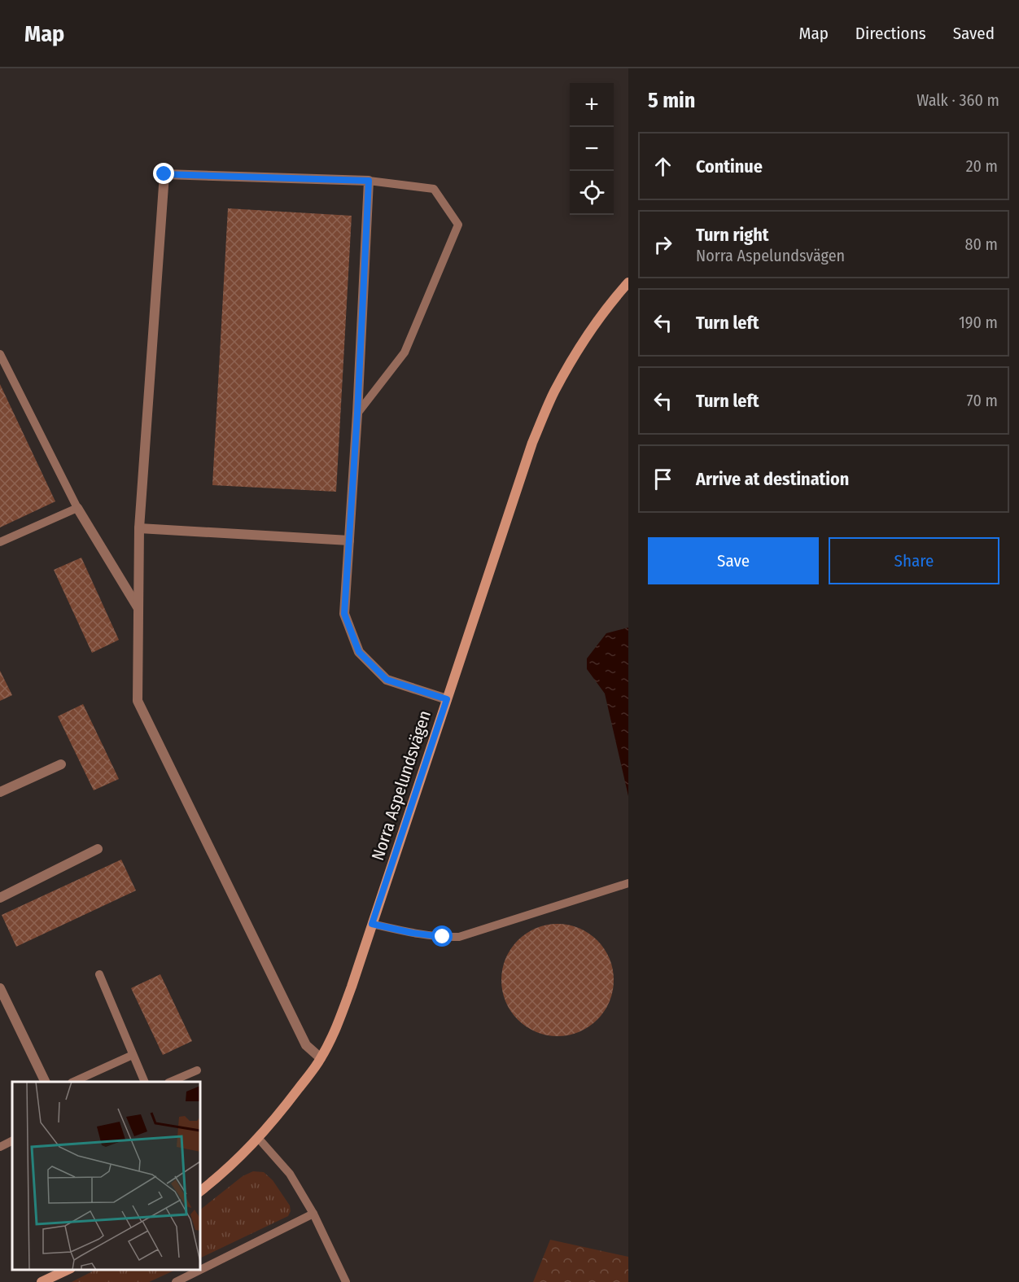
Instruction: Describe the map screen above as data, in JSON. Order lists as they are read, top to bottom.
{
  "streets": {
    "street": ["Norra Aspelundsvägen"]
  },
  "page": {
    "header": "Map",
    "nav": ["Map", "Directions", "Saved"],
    "heading": ["5 min", "Walk · 360 m"],
    "map_buttons": ["+", "−"],
    "list": [
      ["Continue", "20 m"],
      ["Turn right", "Norra Aspelundsvägen", "80 m"],
      ["Turn left", "190 m"],
      ["Turn left", "70 m"],
      "Arrive at destination"
    ],
    "buttons": ["Save", "Share"]
  }
}
